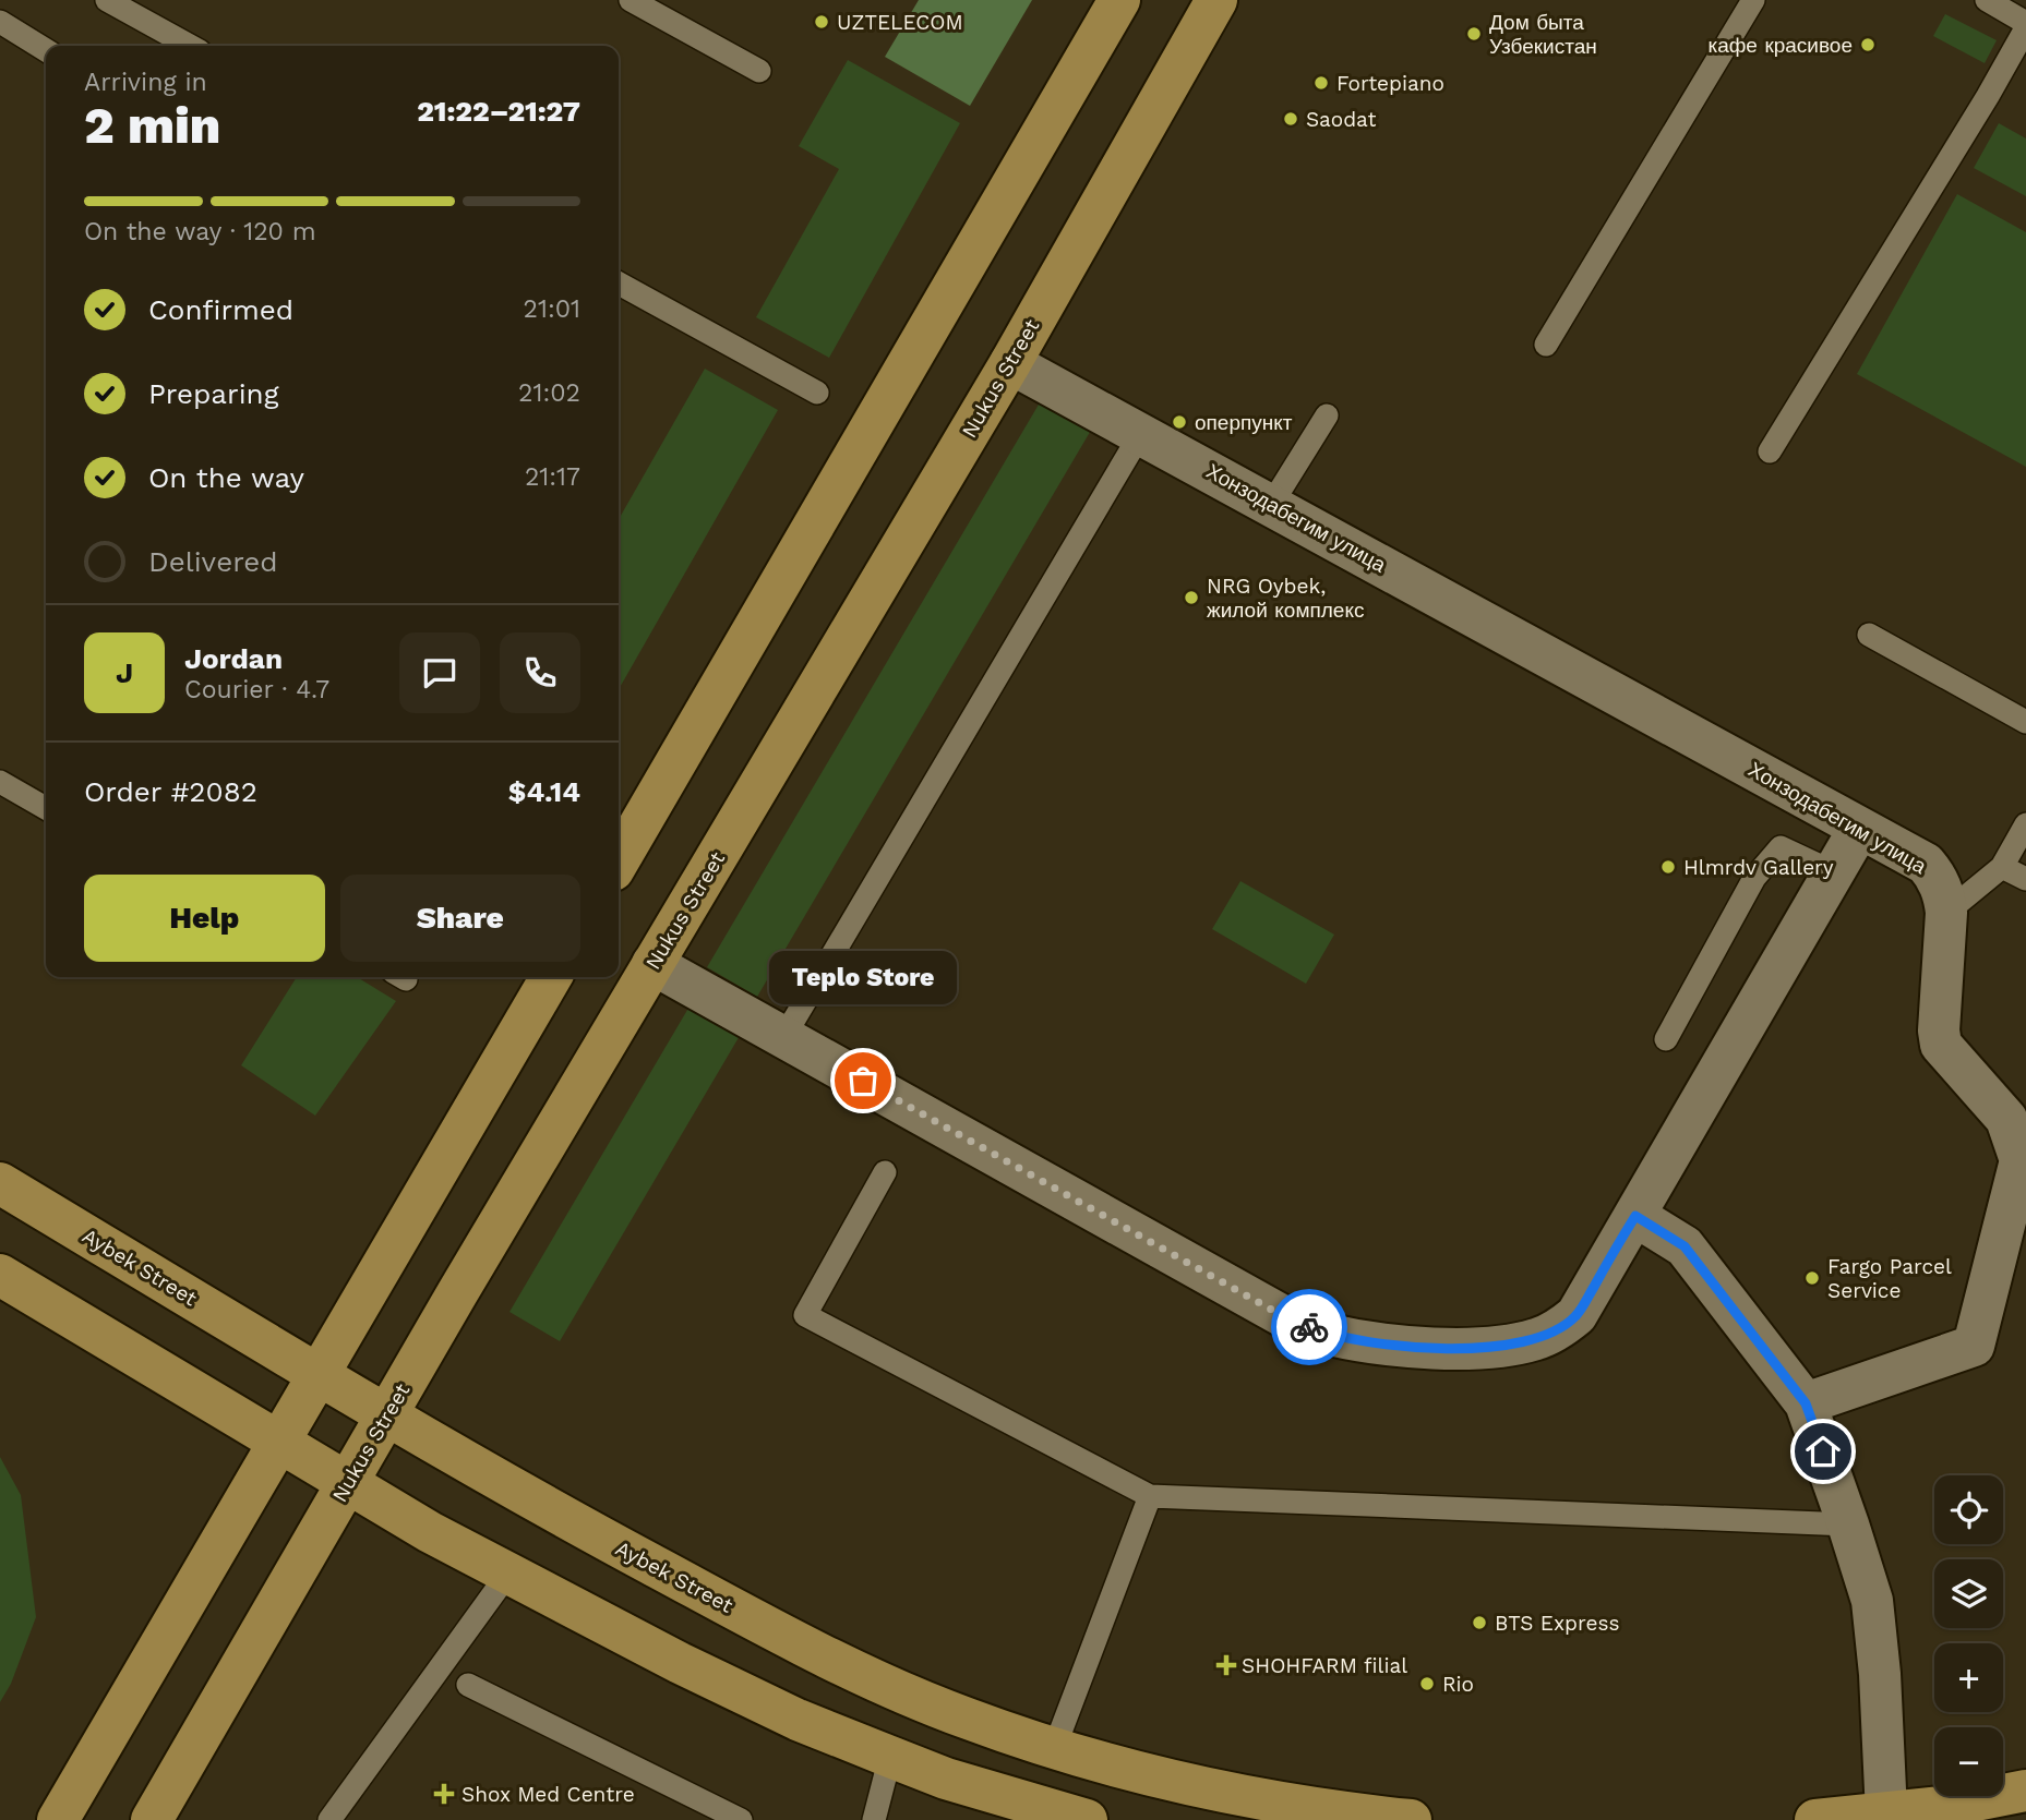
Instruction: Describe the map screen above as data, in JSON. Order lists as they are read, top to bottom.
{
  "streets": {
    "main road": ["Nukus Street", "Aybek Street"],
    "street": ["Хонзодабегим улица"]
  },
  "crossings": [
    ["Nukus Street", "Хонзодабегим улица"],
    ["Nukus Street", "Aybek Street"]
  ],
  "places": {
    "other": [
      "UZTELECOM",
      "Дом быта Узбекистан",
      "кафе красивое",
      "Fortepiano",
      "Saodat",
      "оперпункт",
      "NRG Oybek, жилой комплекс",
      "Hlmrdv Gallery",
      "Teplo Store",
      "Fargo Parcel Service",
      "BTS Express",
      "Rio"
    ],
    "health": ["SHOHFARM filial", "Shox Med Centre"]
  },
  "page": {
    "heading": ["2 min", "Arriving in", "21:22–21:27"],
    "panel": [
      "Jordan",
      "Courier · 4.7",
      "Order #2082",
      "$4.14"
    ],
    "bar": "On the way · 120 m",
    "list": [
      ["Confirmed", "21:01"],
      ["Preparing", "21:02"],
      ["On the way", "21:17"],
      "Delivered"
    ],
    "round": "J",
    "buttons": ["Help", "Share"],
    "bubble": "Teplo Store",
    "map_buttons": ["+", "−"]
  }
}
